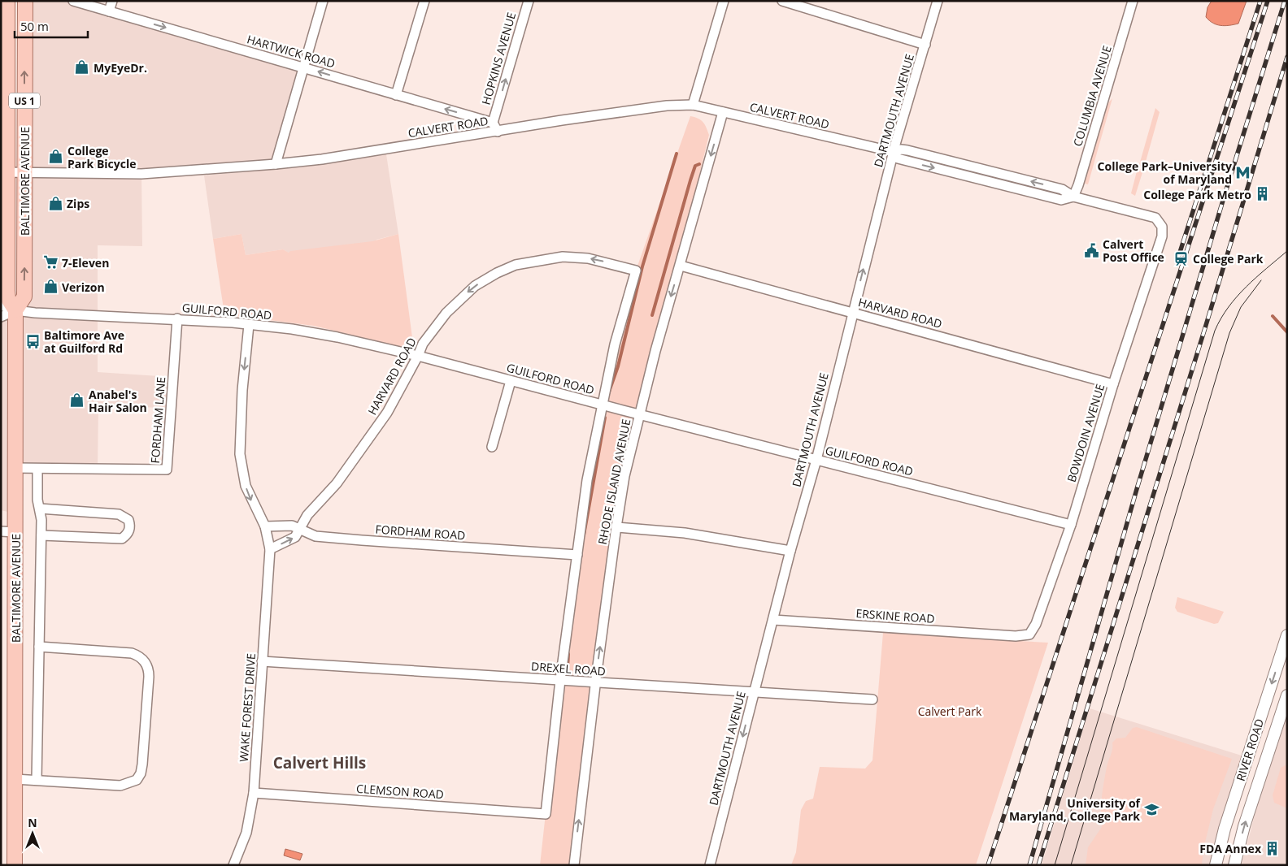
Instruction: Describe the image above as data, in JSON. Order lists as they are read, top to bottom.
{
  "streets": {
    "main road": ["US 1", "BALTIMORE AVENUE"],
    "street": [
      "HARTWICK ROAD",
      "HOPKINS AVENUE",
      "COLUMBIA AVENUE",
      "DARTMOUTH AVENUE",
      "CALVERT ROAD",
      "GUILFORD ROAD",
      "HARVARD ROAD",
      "FORDHAM LANE",
      "BOWDOIN AVENUE",
      "RHODE ISLAND AVENUE",
      "FORDHAM ROAD",
      "ERSKINE ROAD",
      "DREXEL ROAD",
      "WAKE FOREST DRIVE",
      "RIVER ROAD",
      "CLEMSON ROAD"
    ]
  },
  "crossings": [
    ["HARTWICK ROAD", "HOPKINS AVENUE"],
    ["COLUMBIA AVENUE", "CALVERT ROAD"],
    ["DARTMOUTH AVENUE", "CALVERT ROAD"],
    ["DARTMOUTH AVENUE", "GUILFORD ROAD"],
    ["DARTMOUTH AVENUE", "HARVARD ROAD"],
    ["DARTMOUTH AVENUE", "ERSKINE ROAD"],
    ["DARTMOUTH AVENUE", "DREXEL ROAD"],
    ["CALVERT ROAD", "BALTIMORE AVENUE"],
    ["CALVERT ROAD", "BOWDOIN AVENUE"],
    ["CALVERT ROAD", "RHODE ISLAND AVENUE"],
    ["BALTIMORE AVENUE", "GUILFORD ROAD"],
    ["BALTIMORE AVENUE", "FORDHAM LANE"],
    ["GUILFORD ROAD", "HARVARD ROAD"],
    ["GUILFORD ROAD", "FORDHAM LANE"],
    ["GUILFORD ROAD", "BOWDOIN AVENUE"],
    ["GUILFORD ROAD", "RHODE ISLAND AVENUE"],
    ["HARVARD ROAD", "BOWDOIN AVENUE"],
    ["HARVARD ROAD", "RHODE ISLAND AVENUE"],
    ["HARVARD ROAD", "FORDHAM ROAD"],
    ["BOWDOIN AVENUE", "ERSKINE ROAD"],
    ["RHODE ISLAND AVENUE", "FORDHAM ROAD"],
    ["RHODE ISLAND AVENUE", "DREXEL ROAD"],
    ["RHODE ISLAND AVENUE", "CLEMSON ROAD"],
    ["DREXEL ROAD", "WAKE FOREST DRIVE"],
    ["WAKE FOREST DRIVE", "CLEMSON ROAD"]
  ],
  "one_way": ["HOPKINS AVENUE"],
  "districts": ["Calvert Hills"],
  "parks": ["Calvert Park"],
  "places": {
    "shop": [
      "MyEyeDr.",
      "College Park Bicycle",
      "Zips",
      "Verizon",
      "Anabel's Hair Salon"
    ],
    "metro station": ["College Park–University of Maryland"],
    "building": ["College Park Metro", "FDA Annex"],
    "public building": ["Calvert Post Office"],
    "station": ["College Park"],
    "supermarket": ["7-Eleven"],
    "bus stop": ["Baltimore Ave at Guilford Rd"],
    "school or university": ["University of Maryland, College Park"]
  },
  "scale_bar": "50 m",
  "north": "top"
}
